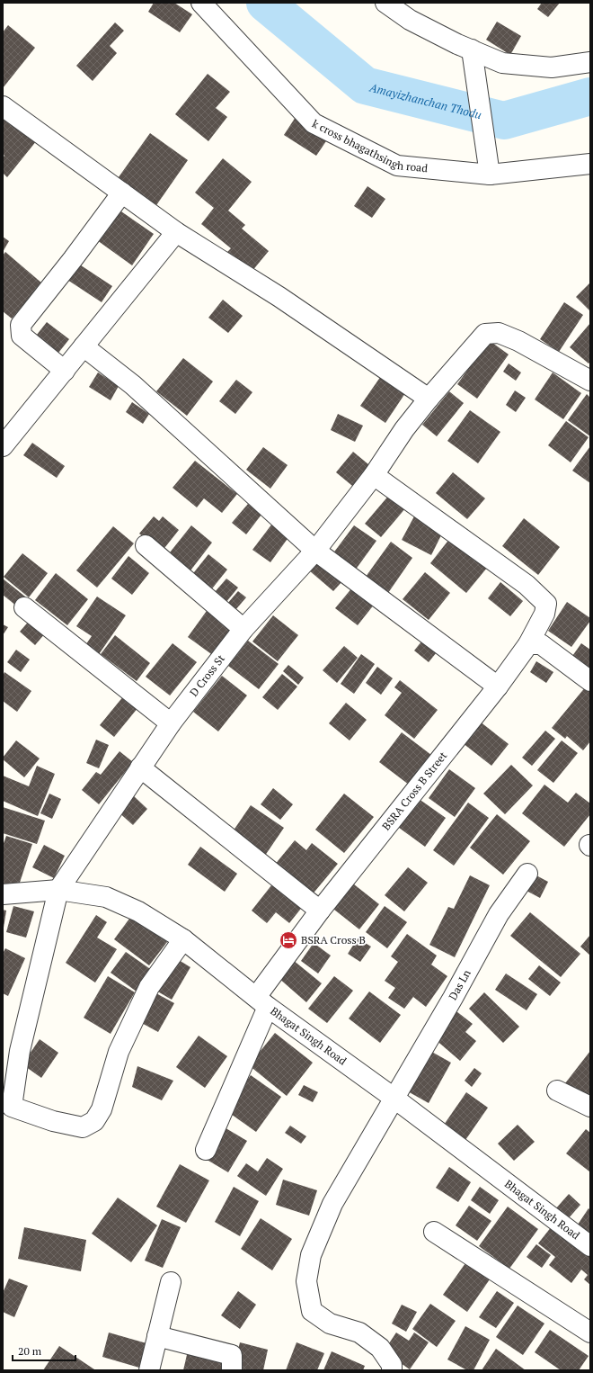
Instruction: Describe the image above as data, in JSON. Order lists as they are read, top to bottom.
{
  "streets": {
    "street": [
      "k cross bhagathsingh road",
      "D Cross St",
      "BSRA Cross B Street",
      "Das Ln",
      "Bhagat Singh Road"
    ]
  },
  "crossings": [
    ["D Cross St", "BSRA Cross B Street"],
    ["D Cross St", "Bhagat Singh Road"],
    ["BSRA Cross B Street", "Bhagat Singh Road"],
    ["Das Ln", "Bhagat Singh Road"]
  ],
  "water": ["Amayizhanchan Thodu"],
  "places": {
    "hotel": ["BSRA Cross B"]
  },
  "scale_bar": "20 m"
}
